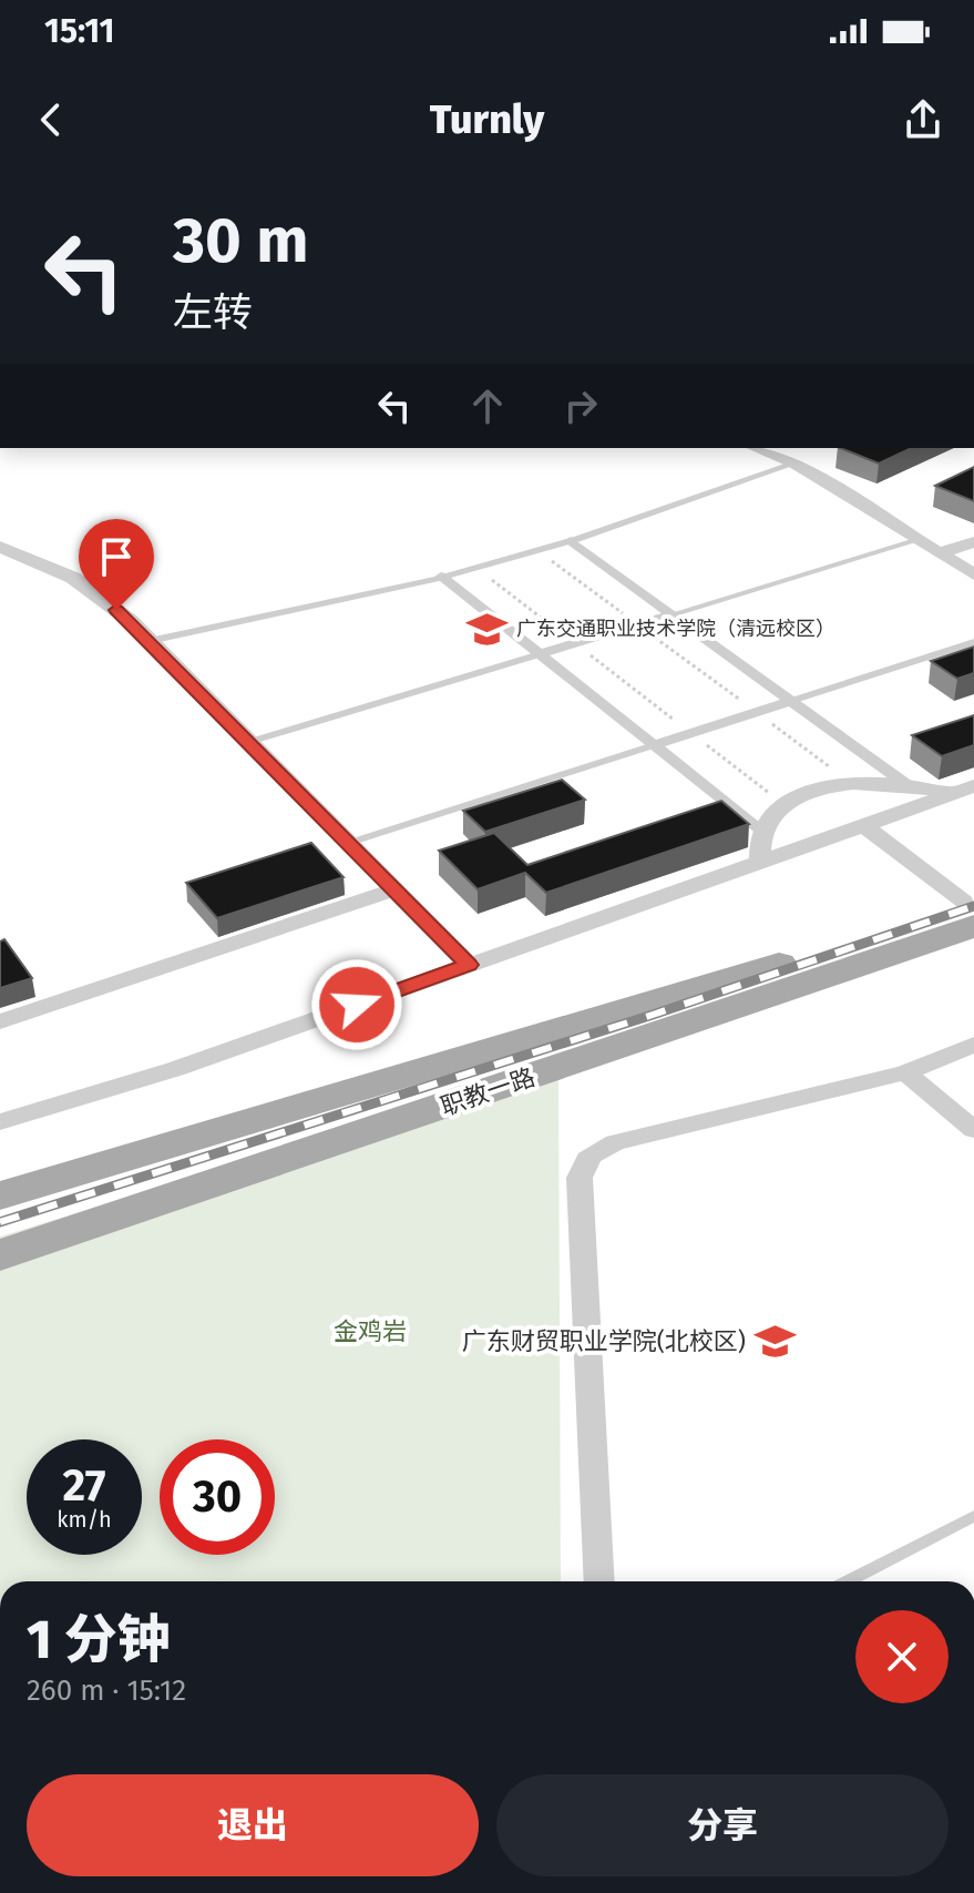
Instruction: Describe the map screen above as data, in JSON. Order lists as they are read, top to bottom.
{
  "streets": {
    "main road": ["职教一路"]
  },
  "parks": ["金鸡岩"],
  "places": {
    "school or university": ["广东交通职业技术学院（清远校区）", "广东财贸职业学院(北校区)"]
  },
  "page": {
    "status": "15:11",
    "header": "Turnly",
    "turn": ["30 m", "左转"],
    "speed": "27 km/h",
    "limit": "30",
    "heading": ["1 分钟", "260 m · 15:12"],
    "buttons": ["退出", "分享"]
  }
}
